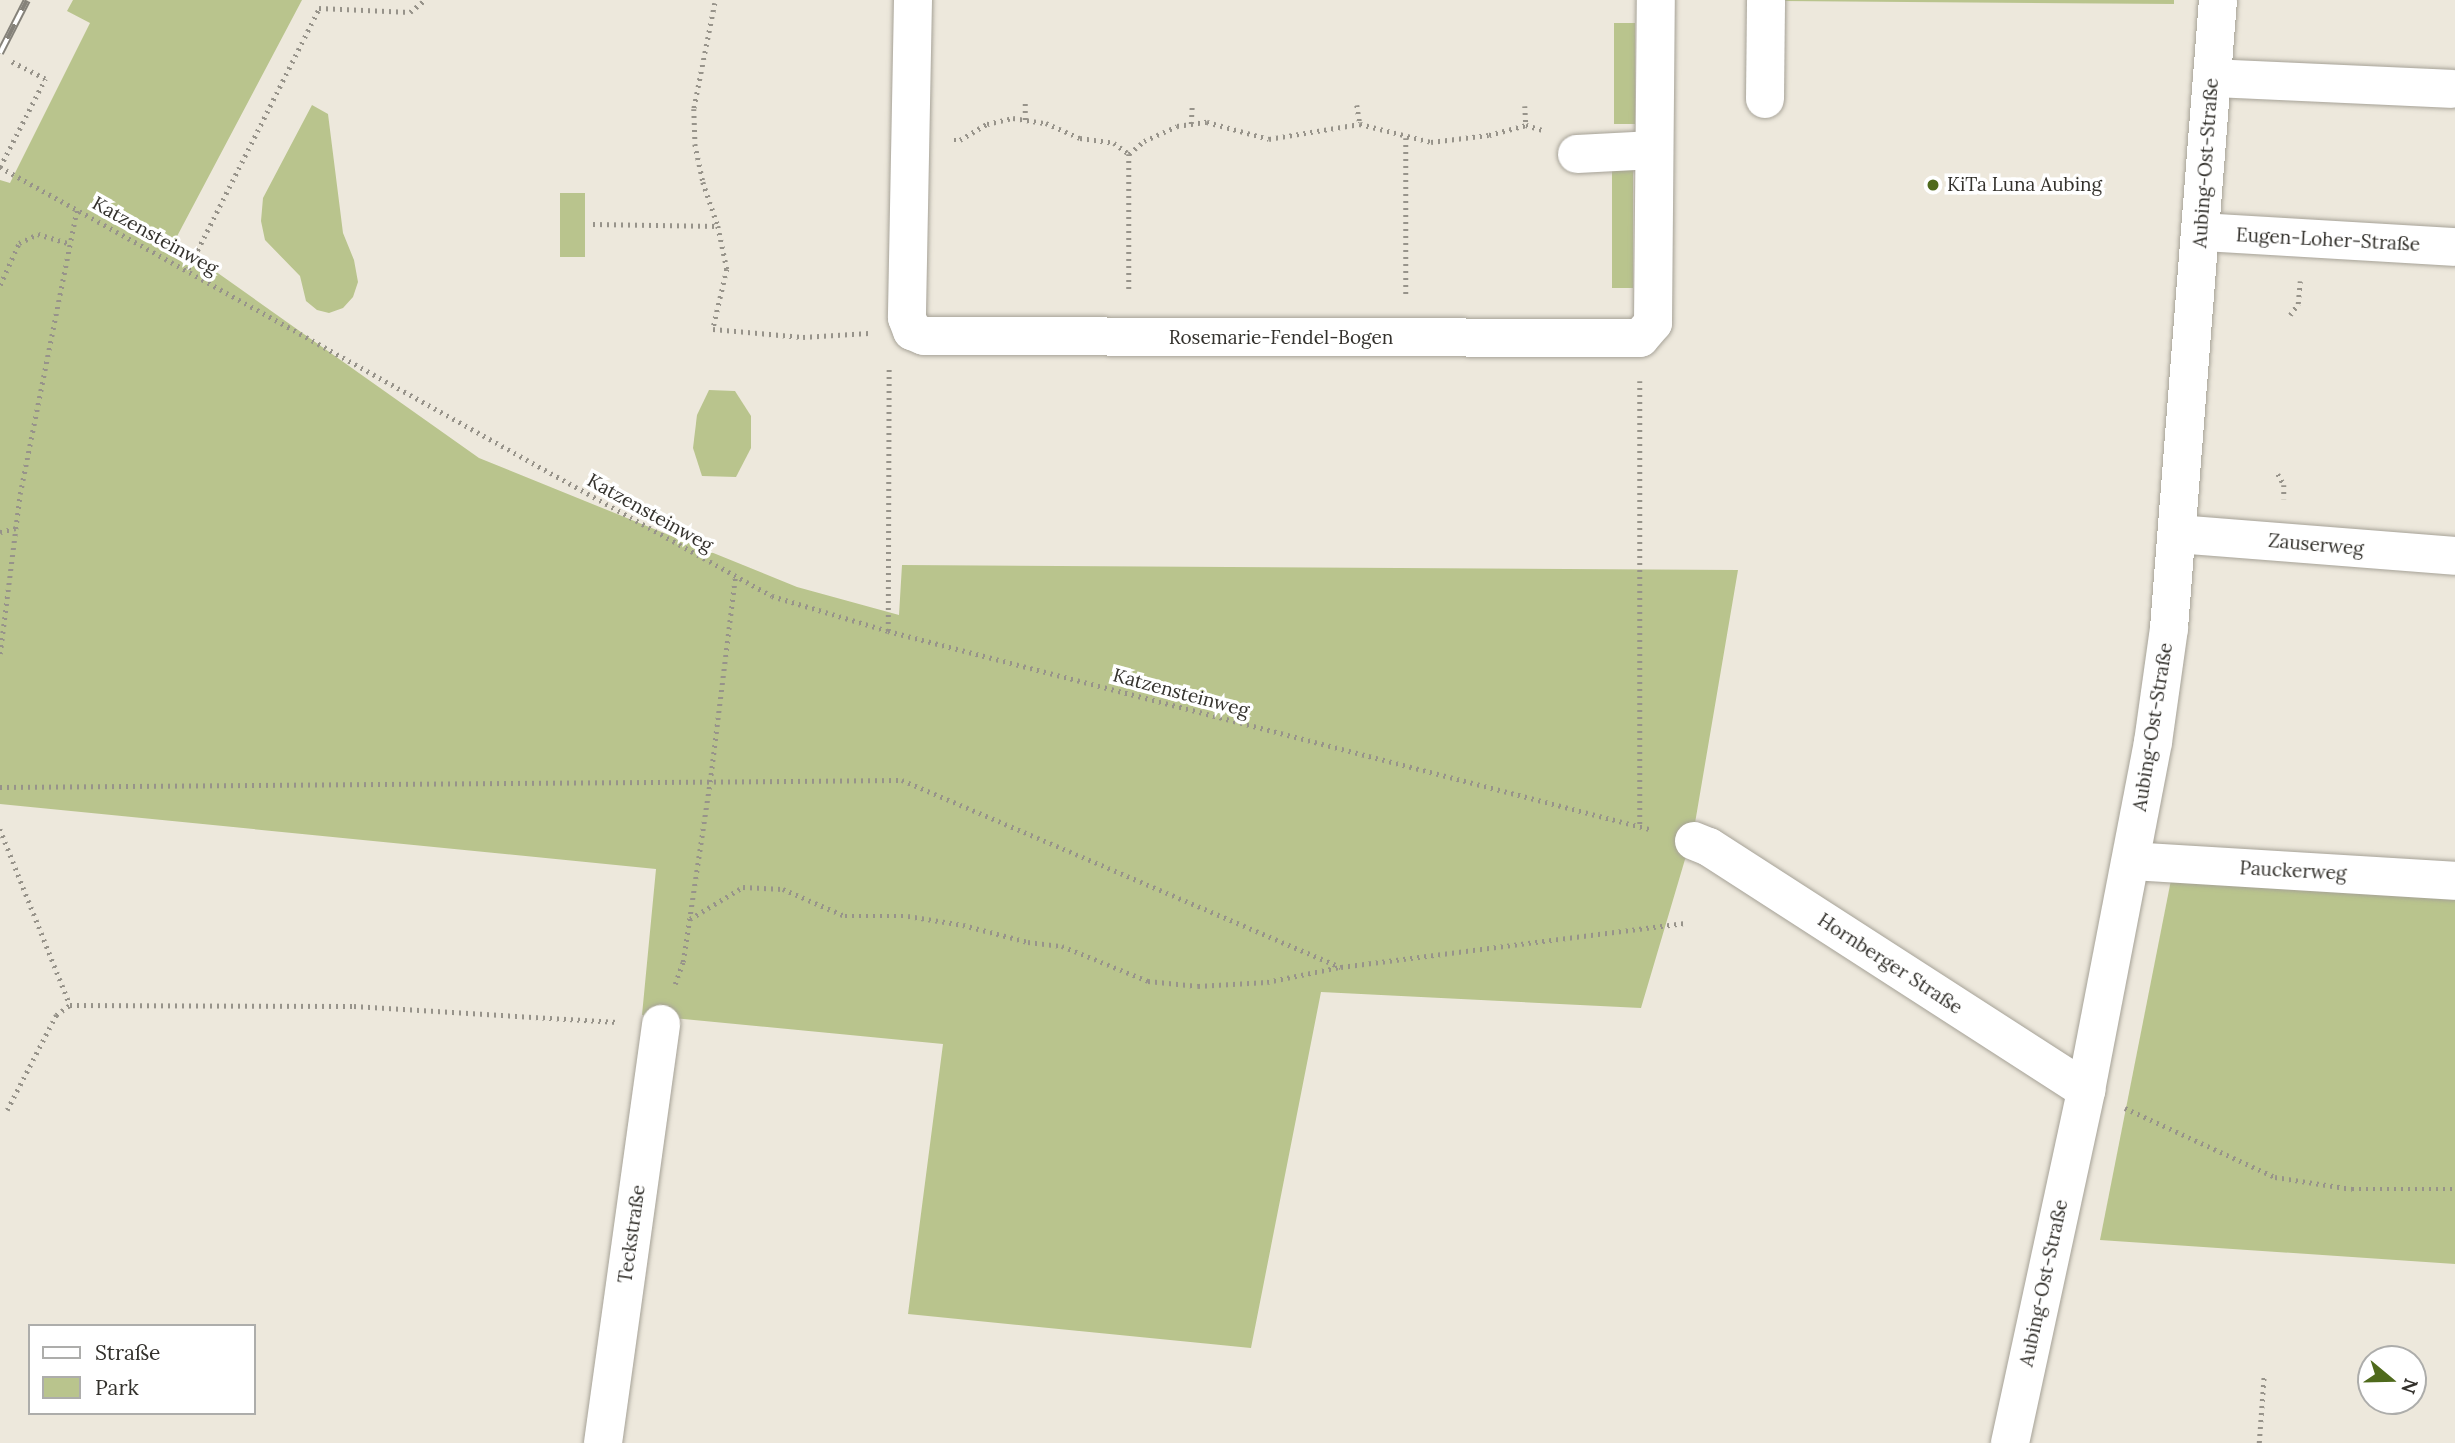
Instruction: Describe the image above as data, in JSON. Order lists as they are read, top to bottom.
{
  "streets": {
    "street": [
      "Aubing-Ost-Straße",
      "Eugen-Loher-Straße",
      "Rosemarie-Fendel-Bogen",
      "Zauserweg",
      "Pauckerweg",
      "Hornberger Straße",
      "Teckstraße"
    ],
    "path": ["Katzensteinweg"]
  },
  "crossings": [
    ["Aubing-Ost-Straße", "Eugen-Loher-Straße"],
    ["Aubing-Ost-Straße", "Zauserweg"],
    ["Aubing-Ost-Straße", "Pauckerweg"],
    ["Aubing-Ost-Straße", "Hornberger Straße"],
    ["Katzensteinweg", "Hornberger Straße"]
  ],
  "places": ["KiTa Luna Aubing"],
  "legend": ["Straße", "Park"],
  "north": "right"
}
